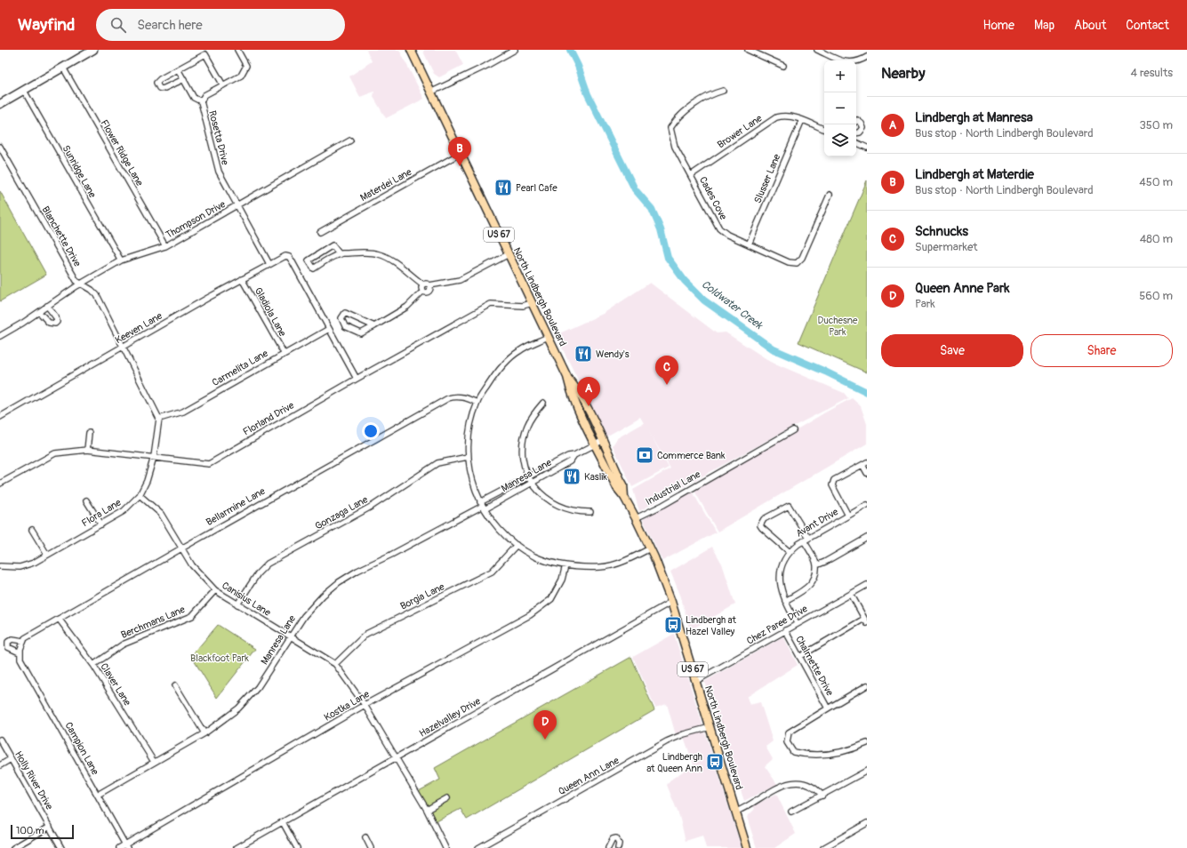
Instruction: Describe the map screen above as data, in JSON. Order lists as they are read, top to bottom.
{
  "streets": {
    "main road": ["US 67", "North Lindbergh Boulevard"],
    "street": [
      "Brower Lane",
      "Rosetta Drive",
      "Flower Ridge Lane",
      "Sunridge Lane",
      "Slusser Lane",
      "Materdei Lane",
      "Cades Cove",
      "Thompson Drive",
      "Blanchette Drive",
      "Gladiola Lane",
      "Keeven Lane",
      "Carmelita Lane",
      "Florland Drive",
      "Manresa Lane",
      "Industrial Lane",
      "Bellarmine Lane",
      "Flora Lane",
      "Gonzaga Lane",
      "Avant Drive",
      "Borgia Lane",
      "Canisius Lane",
      "Berchmans Lane",
      "Chez Paree Drive",
      "Chalmette Drive",
      "Claver Lane",
      "Kostka Lane",
      "Hazelvalley Drive",
      "Campion Lane",
      "Queen Ann Lane",
      "Holly River Drive"
    ]
  },
  "crossings": [
    ["Brower Lane", "Slusser Lane"],
    ["Brower Lane", "Cades Cove"],
    ["Rosetta Drive", "Thompson Drive"],
    ["Rosetta Drive", "Keeven Lane"],
    ["Flower Ridge Lane", "Thompson Drive"],
    ["Sunridge Lane", "Thompson Drive"],
    ["Slusser Lane", "Cades Cove"],
    ["Materdei Lane", "North Lindbergh Boulevard"],
    ["Thompson Drive", "Blanchette Drive"],
    ["Blanchette Drive", "Keeven Lane"],
    ["North Lindbergh Boulevard", "Florland Drive"],
    ["North Lindbergh Boulevard", "Manresa Lane"],
    ["North Lindbergh Boulevard", "Industrial Lane"],
    ["North Lindbergh Boulevard", "Chez Paree Drive"],
    ["North Lindbergh Boulevard", "Hazelvalley Drive"],
    ["North Lindbergh Boulevard", "Queen Ann Lane"],
    ["Gladiola Lane", "Keeven Lane"],
    ["Gladiola Lane", "Carmelita Lane"],
    ["Keeven Lane", "Carmelita Lane"],
    ["Carmelita Lane", "Flora Lane"],
    ["Florland Drive", "Flora Lane"],
    ["Manresa Lane", "Canisius Lane"],
    ["Manresa Lane", "Claver Lane"],
    ["Manresa Lane", "Campion Lane"],
    ["Bellarmine Lane", "Canisius Lane"],
    ["Bellarmine Lane", "Claver Lane"],
    ["Flora Lane", "Canisius Lane"],
    ["Gonzaga Lane", "Canisius Lane"],
    ["Avant Drive", "Chez Paree Drive"],
    ["Borgia Lane", "Canisius Lane"],
    ["Canisius Lane", "Berchmans Lane"],
    ["Canisius Lane", "Kostka Lane"],
    ["Canisius Lane", "Hazelvalley Drive"],
    ["Berchmans Lane", "Claver Lane"],
    ["Chez Paree Drive", "Chalmette Drive"],
    ["Kostka Lane", "Campion Lane"]
  ],
  "water": ["Coldwater Creek"],
  "parks": ["Duchesne Park", "Blackfoot Park"],
  "places": {
    "restaurant": ["Pearl Cafe", "Wendy's", "Kaslik"],
    "bank": ["Commerce Bank"],
    "bus stop": ["Lindbergh at Hazel Valley", "Lindbergh at Queen Ann"]
  },
  "scale_bar": "100 m",
  "page": {
    "header": "Wayfind",
    "search": "Search here",
    "nav": [
      "Home",
      "Map",
      "About",
      "Contact"
    ],
    "heading": ["Nearby", "4 results"],
    "map_buttons": ["+", "−"],
    "list": [
      {
        "mark": "A",
        "name": "Lindbergh at Manresa",
        "note": "Bus stop · North Lindbergh Boulevard",
        "value": "350 m"
      },
      {
        "mark": "B",
        "name": "Lindbergh at Materdie",
        "note": "Bus stop · North Lindbergh Boulevard",
        "value": "450 m"
      },
      {
        "mark": "C",
        "name": "Schnucks",
        "note": "Supermarket",
        "value": "480 m"
      },
      {
        "mark": "D",
        "name": "Queen Anne Park",
        "note": "Park",
        "value": "560 m"
      }
    ],
    "pins": [
      "B",
      "C",
      "A",
      "D"
    ],
    "buttons": ["Save", "Share"],
    "scale": "100 m"
  }
}
